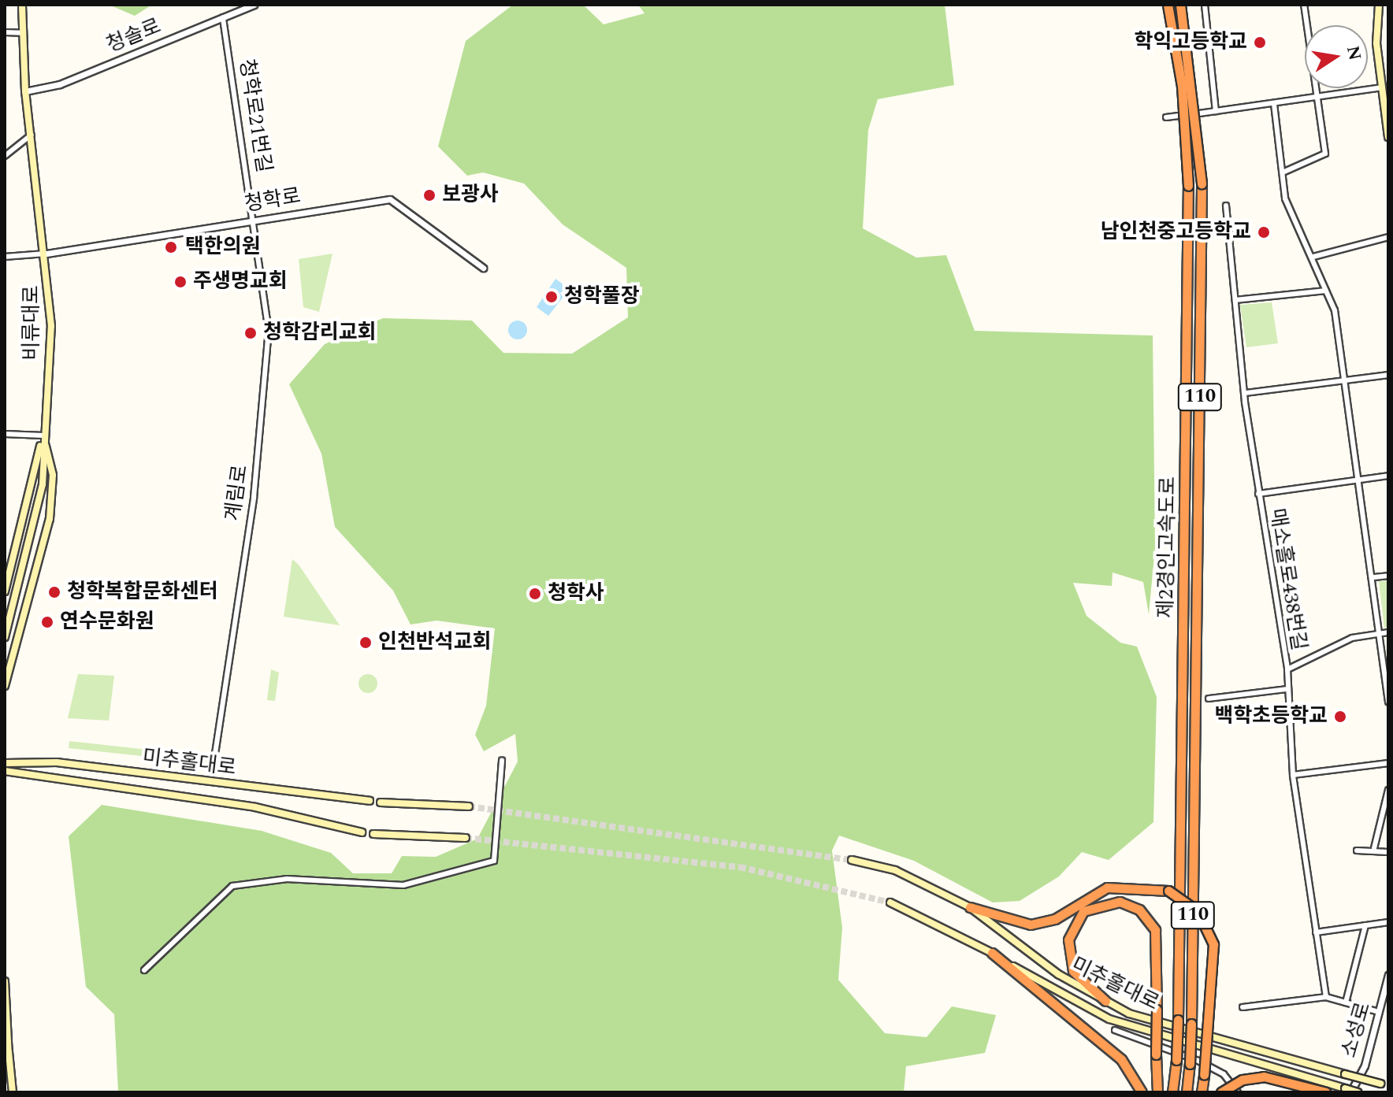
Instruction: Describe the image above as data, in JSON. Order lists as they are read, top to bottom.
{
  "streets": {
    "highway": ["110", "제2경인고속도로"],
    "main road": ["비류대로", "미추홀대로"],
    "street": [
      "청솔로",
      "청학로21번길",
      "청학로",
      "계림로",
      "매소홀로438번길",
      "소성로"
    ]
  },
  "crossings": [
    ["청솔로", "청학로21번길"],
    ["청솔로", "비류대로"],
    ["청학로21번길", "청학로"],
    ["청학로21번길", "계림로"],
    ["청학로", "비류대로"],
    ["청학로", "계림로"],
    ["미추홀대로", "소성로"]
  ],
  "places": [
    "학익고등학교",
    "보광사",
    "남인천중고등학교",
    "택한의원",
    "주생명교회",
    "청학풀장",
    "청학감리교회",
    "청학복합문화센터",
    "청학사",
    "연수문화원",
    "인천반석교회",
    "백학초등학교"
  ],
  "north": "right"
}
